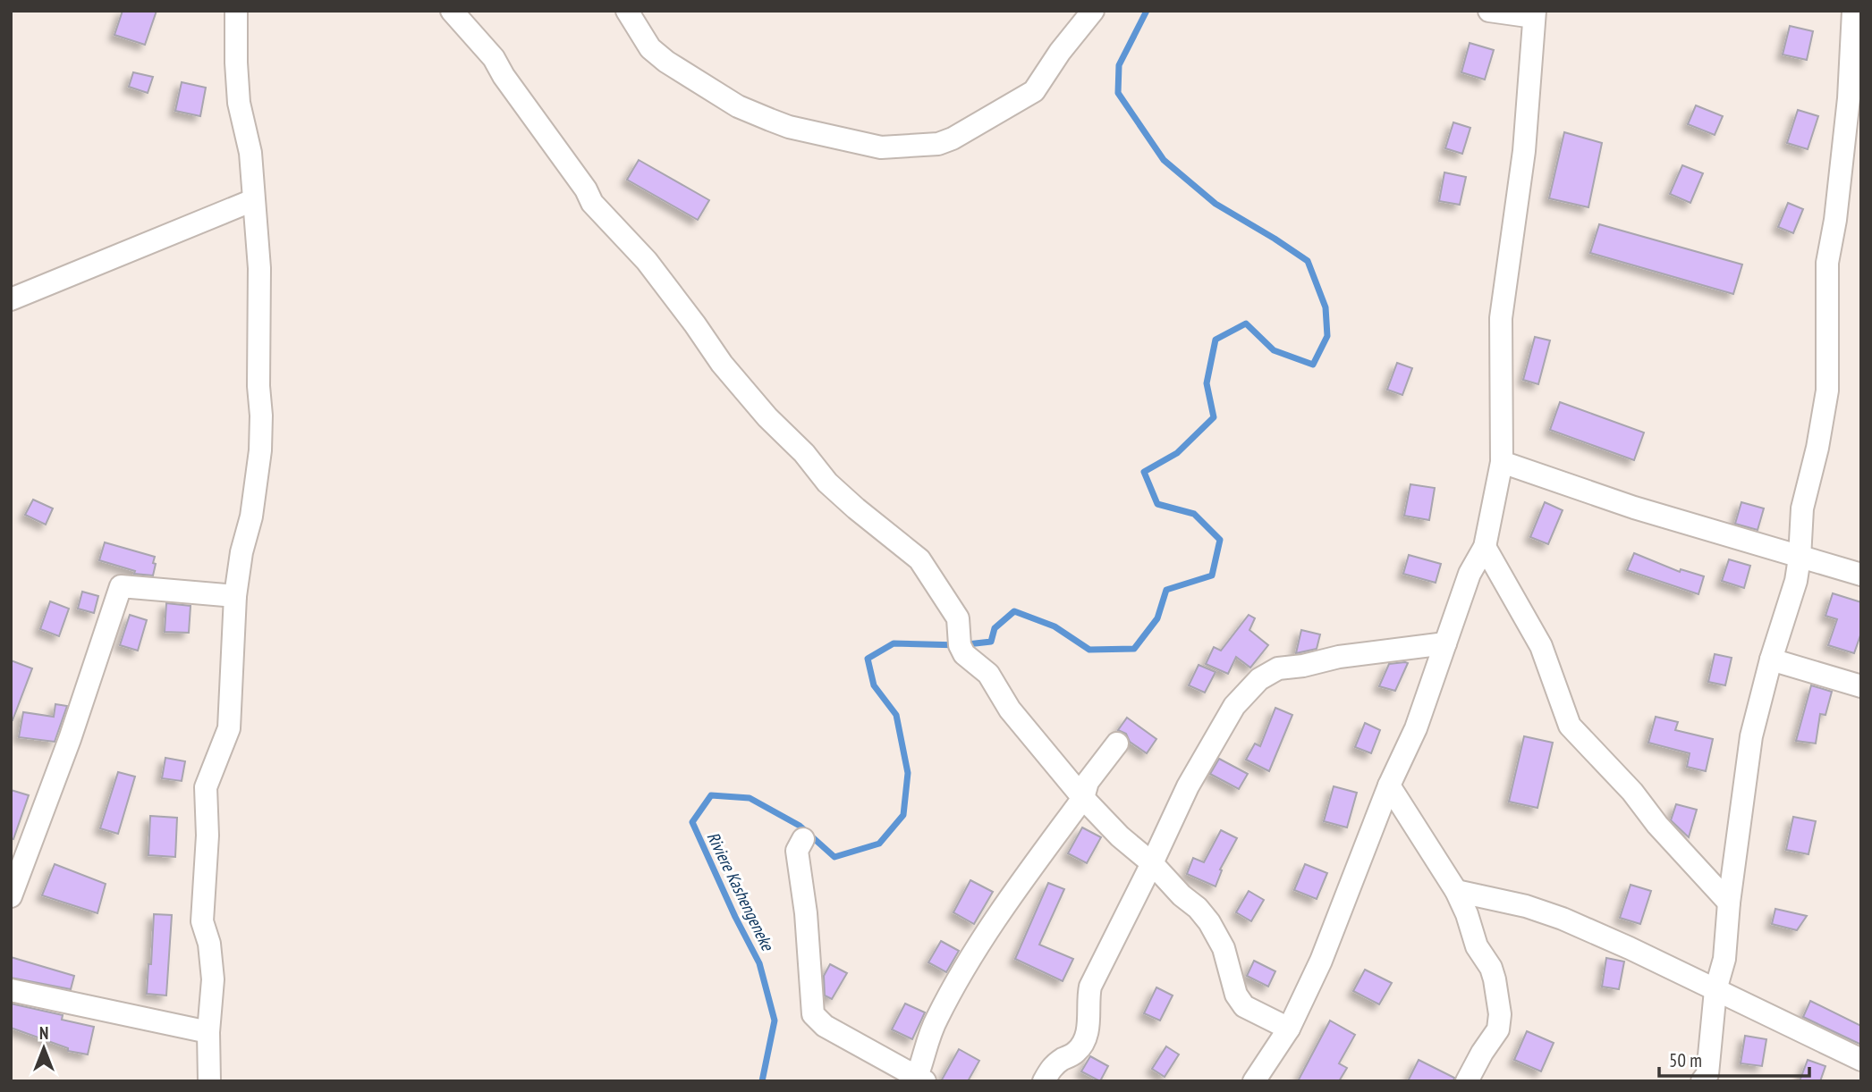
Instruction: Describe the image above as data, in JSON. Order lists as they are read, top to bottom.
{
  "water": ["Riviere Kashengeneke"],
  "scale_bar": "50 m",
  "north": "top"
}
